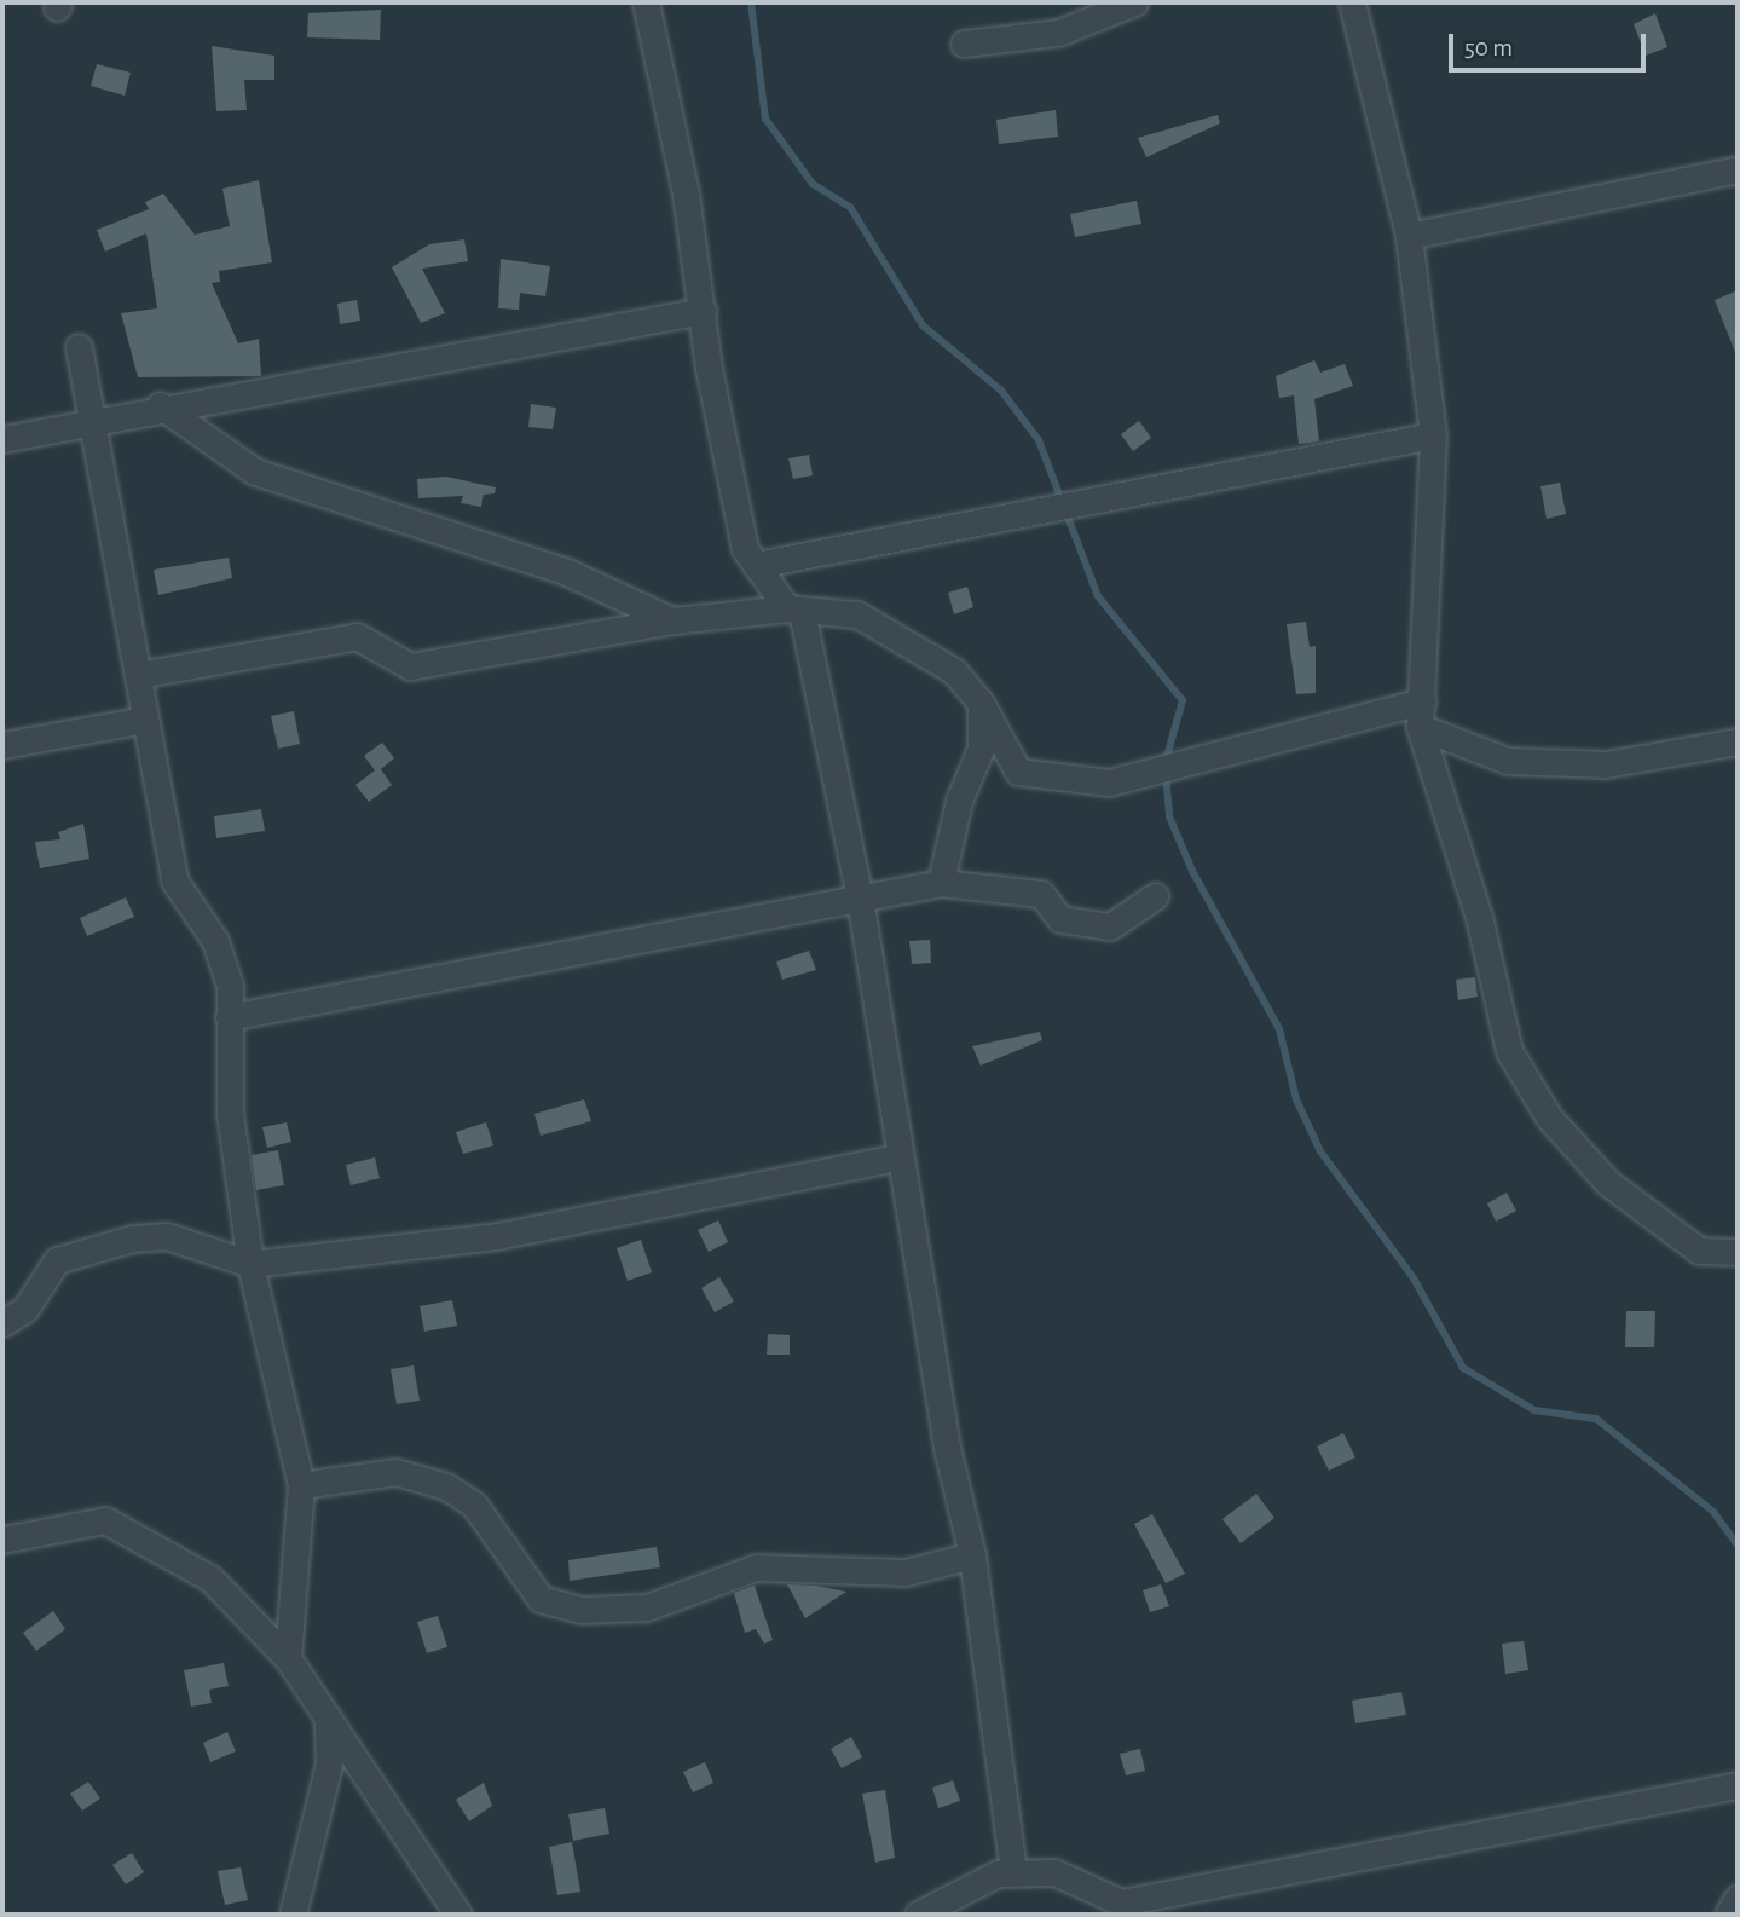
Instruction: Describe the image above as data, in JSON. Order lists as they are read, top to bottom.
{
  "scale_bar": "50 m"
}
